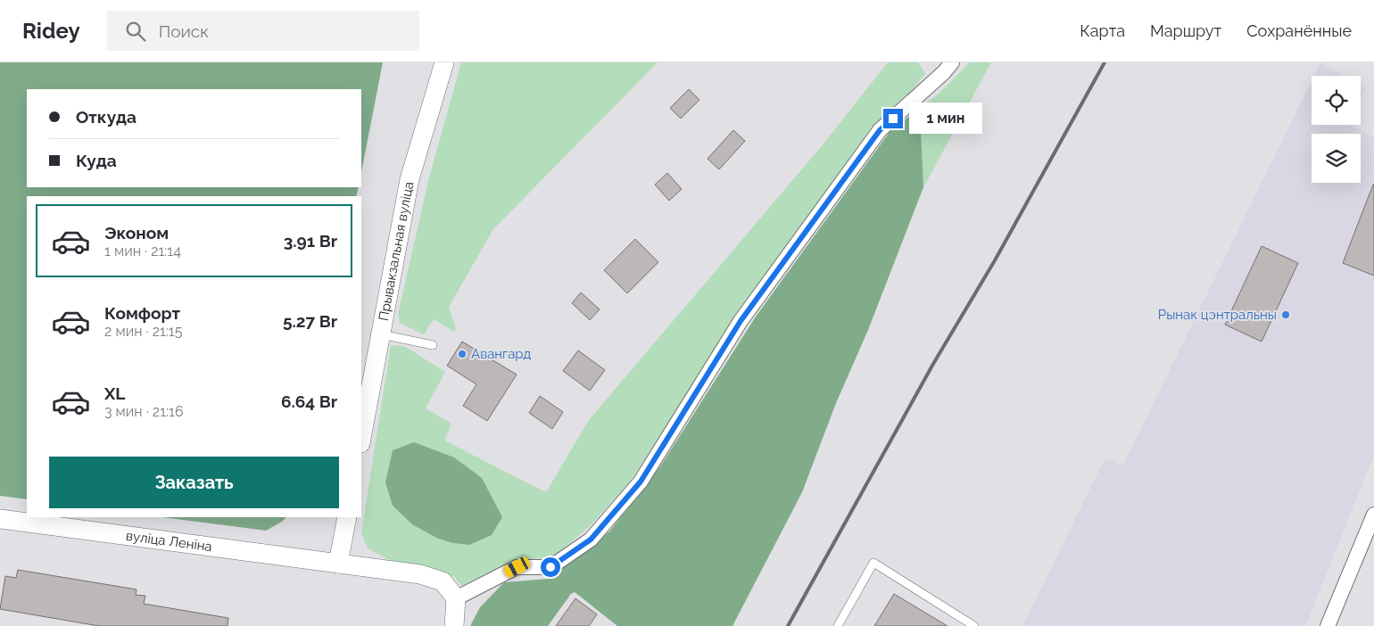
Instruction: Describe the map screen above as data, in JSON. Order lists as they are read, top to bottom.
{
  "streets": {
    "street": ["Прывакзальная вуліца", "вуліца Леніна"]
  },
  "places": ["Рынак цэнтральны", "Авангард"],
  "page": {
    "header": "Ridey",
    "search": "Поиск",
    "nav": ["Карта", "Маршрут", "Сохранённые"],
    "banner": ["Откуда", "Куда"],
    "bubble": "1 мин",
    "list": [
      {
        "name": "Эконом",
        "note": "1 мин · 21:14",
        "value": "3.91 Br"
      },
      {
        "name": "Комфорт",
        "note": "2 мин · 21:15",
        "value": "5.27 Br"
      },
      {
        "name": "XL",
        "note": "3 мин · 21:16",
        "value": "6.64 Br"
      }
    ],
    "buttons": "Заказать"
  }
}
